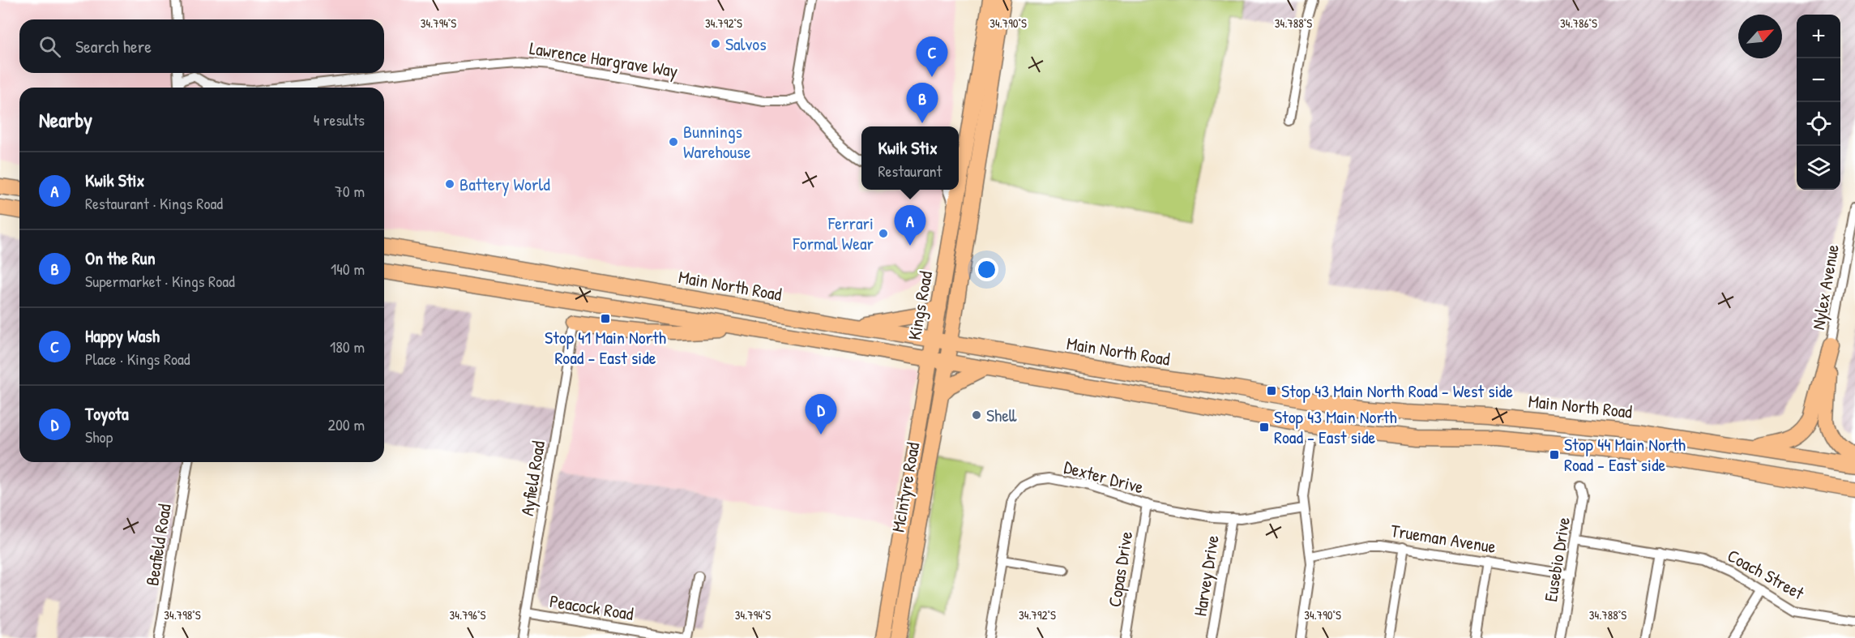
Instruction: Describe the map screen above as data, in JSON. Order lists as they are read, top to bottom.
{
  "streets": {
    "main road": ["Main North Road", "Kings Road", "McIntyre Road"],
    "street": [
      "Lawrence Hargrave Way",
      "Nylex Avenue",
      "Dexter Drive",
      "Ayfield Road",
      "Trueman Avenue",
      "Beafield Road",
      "Eusebio Drive",
      "Copas Drive",
      "Coach Street",
      "Harvey Drive",
      "Peacock Road"
    ]
  },
  "crossings": [
    ["Main North Road", "Kings Road"],
    ["Main North Road", "McIntyre Road"],
    ["Kings Road", "McIntyre Road"],
    ["Dexter Drive", "Copas Drive"],
    ["Dexter Drive", "Harvey Drive"],
    ["Ayfield Road", "Peacock Road"],
    ["Trueman Avenue", "Eusebio Drive"],
    ["Eusebio Drive", "Coach Street"]
  ],
  "places": {
    "other": [
      "Salvos",
      "Bunnings Warehouse",
      "Battery World",
      "Ferrari Formal Wear",
      "Shell"
    ],
    "transit": [
      "Stop 41 Main North Road - East side",
      "Stop 43 Main North Road - West side",
      "Stop 43 Main North Road - East side",
      "Stop 44 Main North Road - East side"
    ]
  },
  "north": "top right",
  "page": {
    "map_buttons": ["+", "−"],
    "search": "Search here",
    "pins": [
      "C",
      "B",
      "A",
      "D"
    ],
    "heading": ["Nearby", "4 results"],
    "popup": ["Kwik Stix", "Restaurant"],
    "list": [
      {
        "mark": "A",
        "name": "Kwik Stix",
        "note": "Restaurant · Kings Road",
        "value": "70 m"
      },
      {
        "mark": "B",
        "name": "On the Run",
        "note": "Supermarket · Kings Road",
        "value": "140 m"
      },
      {
        "mark": "C",
        "name": "Happy Wash",
        "note": "Place · Kings Road",
        "value": "180 m"
      },
      {
        "mark": "D",
        "name": "Toyota",
        "note": "Shop",
        "value": "200 m"
      }
    ]
  },
  "coordinates": [
    "34.794°S",
    "34.792°S",
    "34.790°S",
    "34.788°S",
    "34.786°S",
    "34.798°S",
    "34.796°S"
  ]
}
